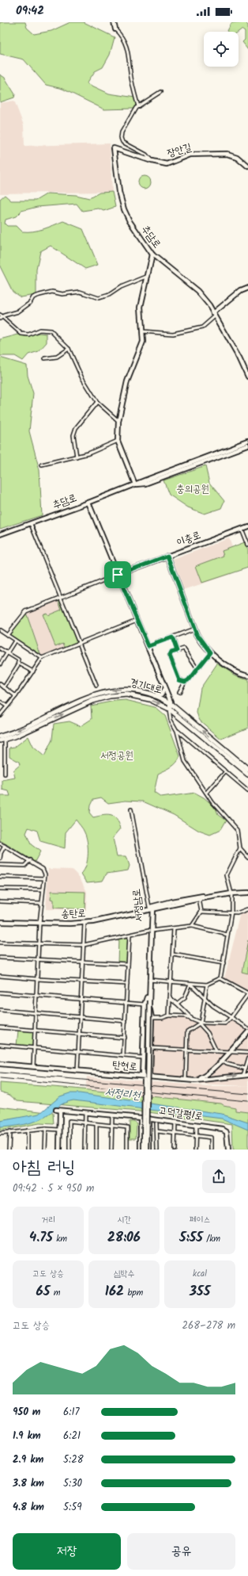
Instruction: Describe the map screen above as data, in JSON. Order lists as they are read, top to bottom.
{
  "streets": {
    "main road": ["경기대로"],
    "street": [
      "장안길",
      "추담로",
      "이충로",
      "서정남로",
      "송탄로",
      "탄현로",
      "고덕갈평1로"
    ]
  },
  "crossings": [
    ["장안길", "추담로"],
    ["서정남로", "송탄로"]
  ],
  "water": ["서정리천"],
  "parks": ["충의공원", "서정공원"],
  "page": {
    "status": "09:42",
    "heading": ["아침 러닝", "09:42 · 5 × 950 m"],
    "stats": [
      ["거리", "4.75 km"],
      ["시간", "28:06"],
      ["페이스", "5:55 /km"],
      ["고도 상승", "65 m"],
      ["심박수", "162 bpm"],
      ["kcal", "355"]
    ],
    "chart": ["고도 상승", "268–278 m"],
    "list": [
      {
        "name": "950 m",
        "note": "6:17"
      },
      {
        "name": "1.9 km",
        "note": "6:21"
      },
      {
        "name": "2.9 km",
        "note": "5:28"
      },
      {
        "name": "3.8 km",
        "note": "5:30"
      },
      {
        "name": "4.8 km",
        "note": "5:59"
      }
    ],
    "buttons": ["저장", "공유"]
  }
}
